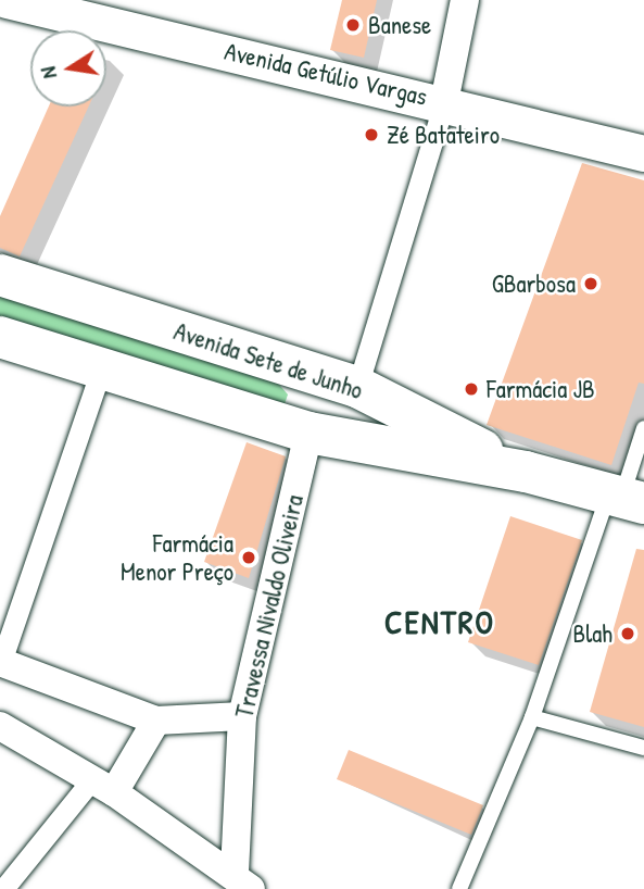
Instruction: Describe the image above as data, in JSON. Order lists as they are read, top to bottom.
{
  "streets": {
    "main road": ["Avenida Sete de Junho"],
    "street": ["Avenida Getúlio Vargas", "Travessa Nivaldo Oliveira"]
  },
  "crossings": [
    ["Avenida Sete de Junho", "Travessa Nivaldo Oliveira"]
  ],
  "districts": ["CENTRO"],
  "places": [
    "Banese",
    "Zé Batateiro",
    "GBarbosa",
    "Farmácia JB",
    "Farmácia Menor Preço",
    "Blah"
  ],
  "north": "left"
}
